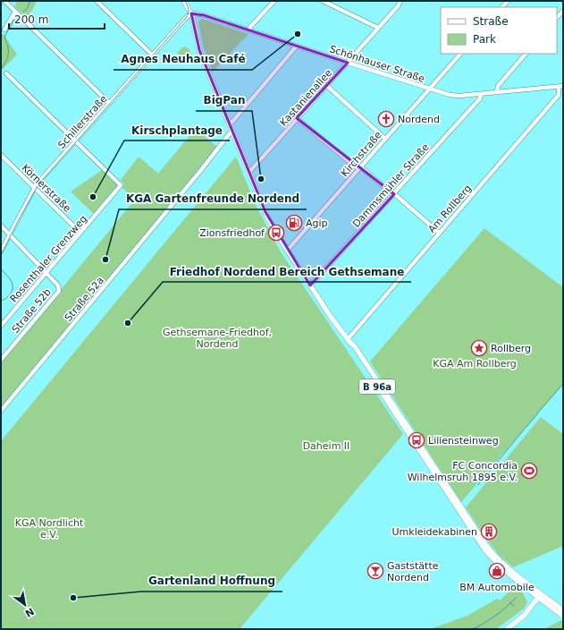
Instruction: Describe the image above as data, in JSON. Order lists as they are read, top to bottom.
{
  "streets": {
    "main road": ["B 96a"],
    "street": [
      "Schönhauser Straße",
      "Kastanienallee",
      "Schillerstraße",
      "Kirchstraße",
      "Dammsmühler Straße",
      "Körnerstraße",
      "Am Rollberg",
      "Rosenthaler Grenzweg",
      "Straße 52a",
      "Straße 52b"
    ]
  },
  "crossings": [
    ["Schönhauser Straße", "Kastanienallee"],
    ["Schönhauser Straße", "Schillerstraße"],
    ["Schönhauser Straße", "Kirchstraße"],
    ["Schönhauser Straße", "Dammsmühler Straße"],
    ["Schönhauser Straße", "Am Rollberg"],
    ["Schönhauser Straße", "B 96a"],
    ["Kastanienallee", "B 96a"],
    ["Schillerstraße", "Körnerstraße"],
    ["Schillerstraße", "Rosenthaler Grenzweg"],
    ["Schillerstraße", "B 96a"],
    ["Kirchstraße", "B 96a"],
    ["Dammsmühler Straße", "B 96a"],
    ["Körnerstraße", "Rosenthaler Grenzweg"],
    ["Am Rollberg", "B 96a"],
    ["Rosenthaler Grenzweg", "Straße 52b"],
    ["Straße 52a", "B 96a"]
  ],
  "parks": [
    "Gethsemane-Friedhof, Nordend",
    "KGA Am Rollberg",
    "Daheim II",
    "KGA Nordlicht e.V."
  ],
  "places": {
    "other": [
      "Agnes Neuhaus Café",
      "BigPan",
      "Kirschplantage",
      "KGA Gartenfreunde Nordend",
      "Friedhof Nordend Bereich Gethsemane",
      "Gartenland Hoffnung"
    ],
    "church": ["Nordend"],
    "fuel station": ["Agip"],
    "bus stop": ["Zionsfriedhof", "Liliensteinweg"],
    "place": ["Rollberg"],
    "sports": ["FC Concordia Wilhelmsruh 1895 e.V."],
    "building": ["Umkleidekabinen"],
    "bar": ["Gaststätte Nordend"],
    "shop": ["BM Automobile"]
  },
  "legend": ["Straße", "Park"],
  "scale_bar": "200 m",
  "north": "bottom right"
}
